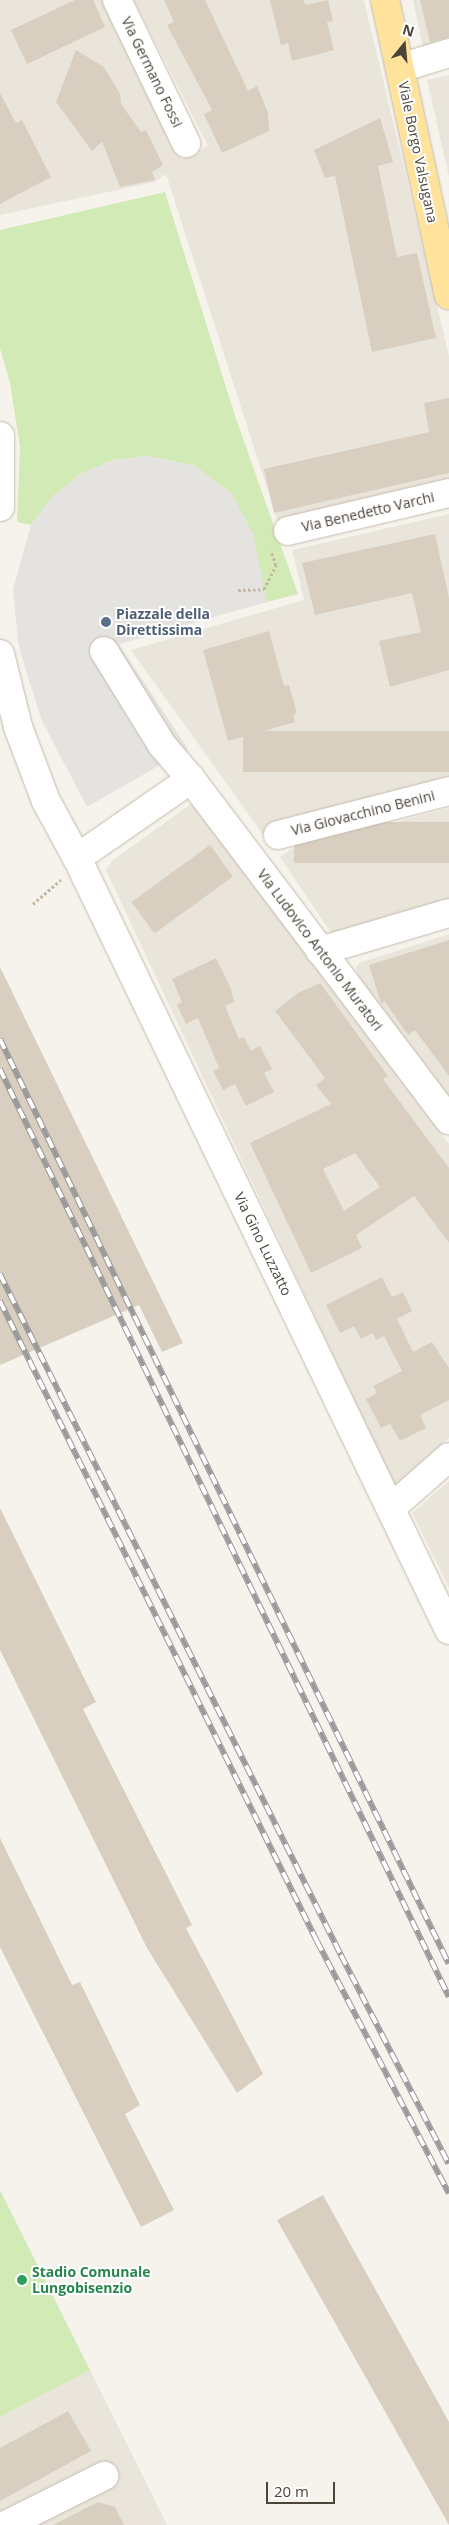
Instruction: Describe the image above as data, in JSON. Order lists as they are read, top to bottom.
{
  "streets": {
    "main road": ["Viale Borgo Valsugana"],
    "street": [
      "Via Germano Fossi",
      "Via Benedetto Varchi",
      "Via Giovacchino Benini",
      "Via Ludovico Antonio Muratori",
      "Via Gino Luzzatto"
    ]
  },
  "places": ["Piazzale della Direttissima", "Stadio Comunale Lungobisenzio"],
  "scale_bar": "20 m",
  "north": "top"
}
